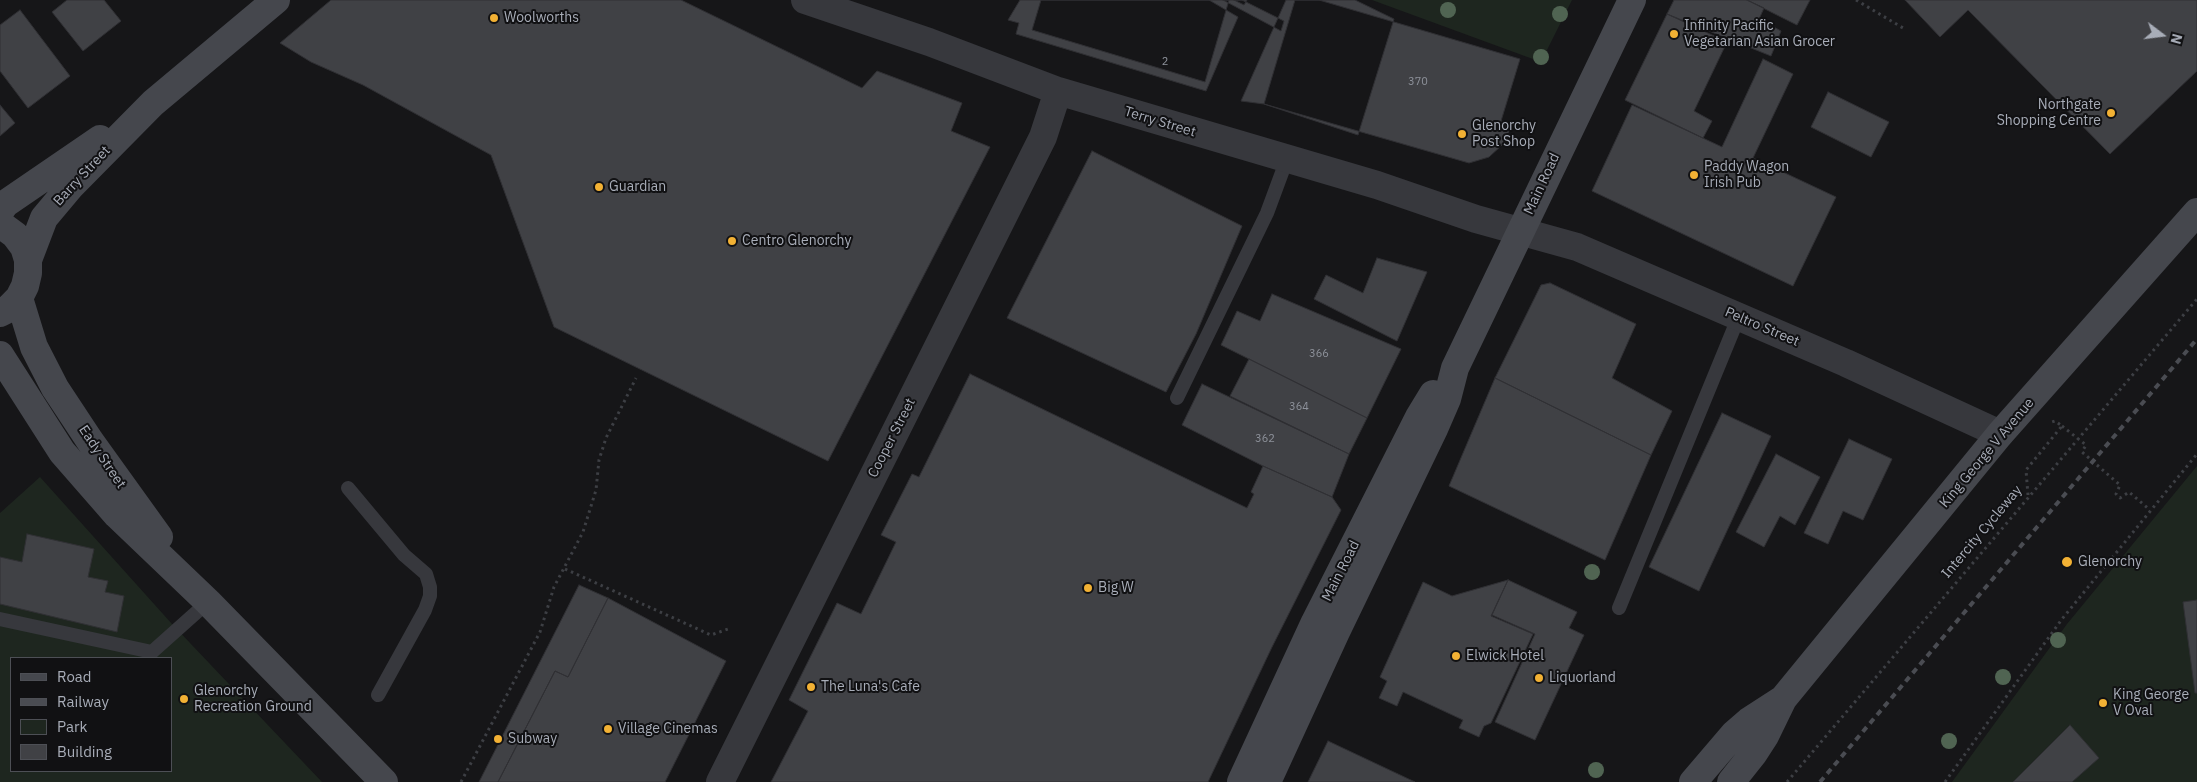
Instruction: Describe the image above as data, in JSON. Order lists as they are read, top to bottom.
{
  "streets": {
    "main road": [
      "Barry Street",
      "Main Road",
      "King George V Avenue",
      "Eady Street"
    ],
    "street": ["Terry Street", "Peltro Street", "Cooper Street"],
    "path": ["Intercity Cycleway"]
  },
  "crossings": [
    ["Terry Street", "Main Road"],
    ["Terry Street", "Peltro Street"],
    ["Terry Street", "Cooper Street"],
    ["Barry Street", "Eady Street"],
    ["Main Road", "Peltro Street"],
    ["Peltro Street", "King George V Avenue"]
  ],
  "places": [
    "Woolworths",
    "Infinity Pacific Vegetarian Asian Grocer",
    "Northgate Shopping Centre",
    "Glenorchy Post Shop",
    "Paddy Wagon Irish Pub",
    "Guardian",
    "Centro Glenorchy",
    "Glenorchy",
    "Big W",
    "Elwick Hotel",
    "Liquorland",
    "The Luna's Cafe",
    "Glenorchy Recreation Ground",
    "King George V Oval",
    "Village Cinemas",
    "Subway"
  ],
  "house_numbers": [
    "2",
    "370",
    "366",
    "364",
    "362"
  ],
  "legend": [
    "Road",
    "Railway",
    "Park",
    "Building"
  ],
  "north": "right"
}
